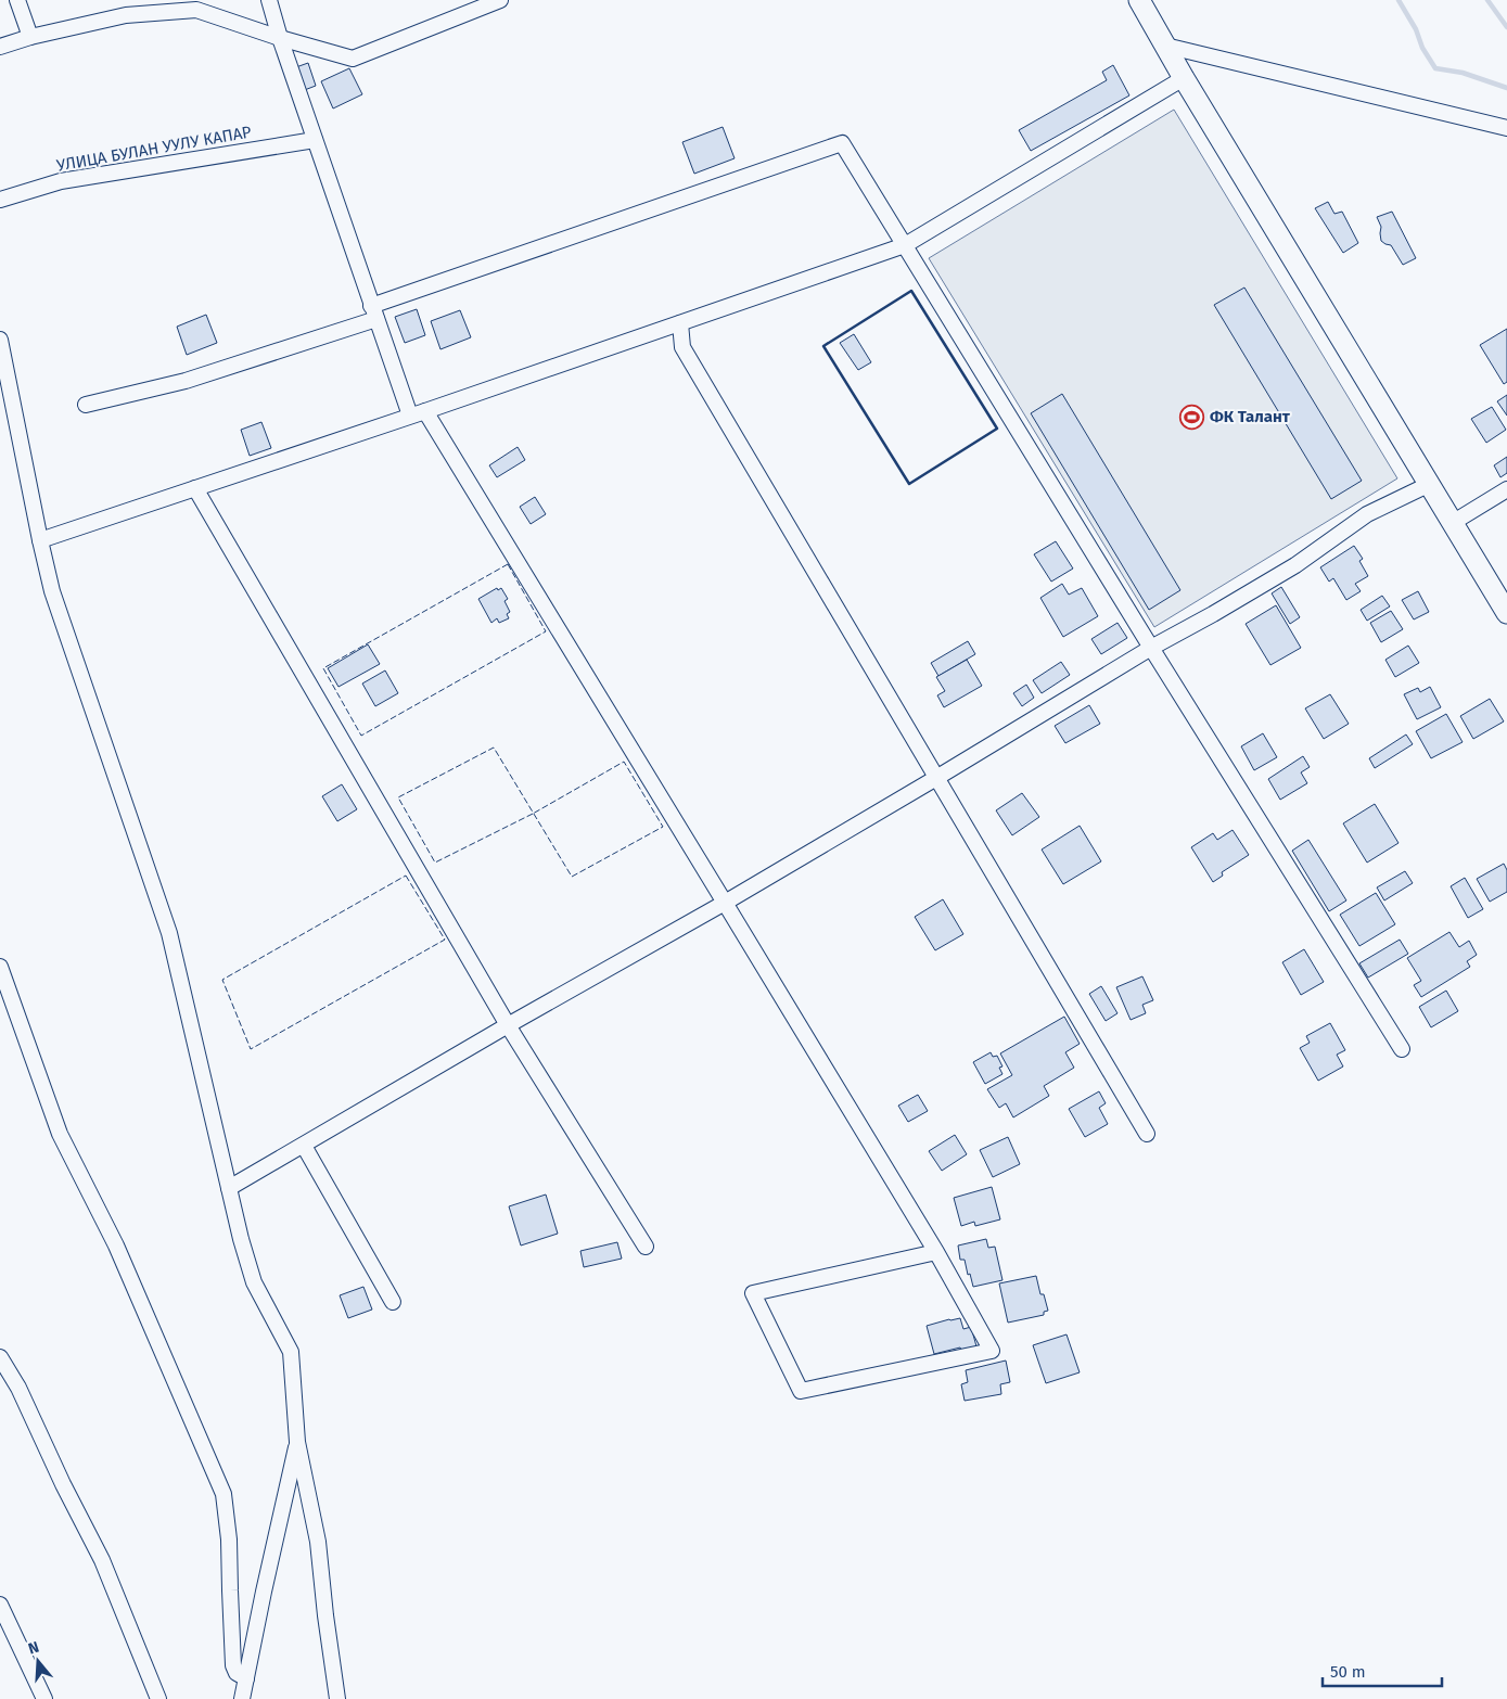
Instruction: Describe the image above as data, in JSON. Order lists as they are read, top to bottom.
{
  "streets": {
    "street": ["УЛИЦА БУЛАН УУЛУ КАПАР"]
  },
  "places": {
    "sports": ["ФК Талант"]
  },
  "scale_bar": "50 m",
  "north": "top"
}
